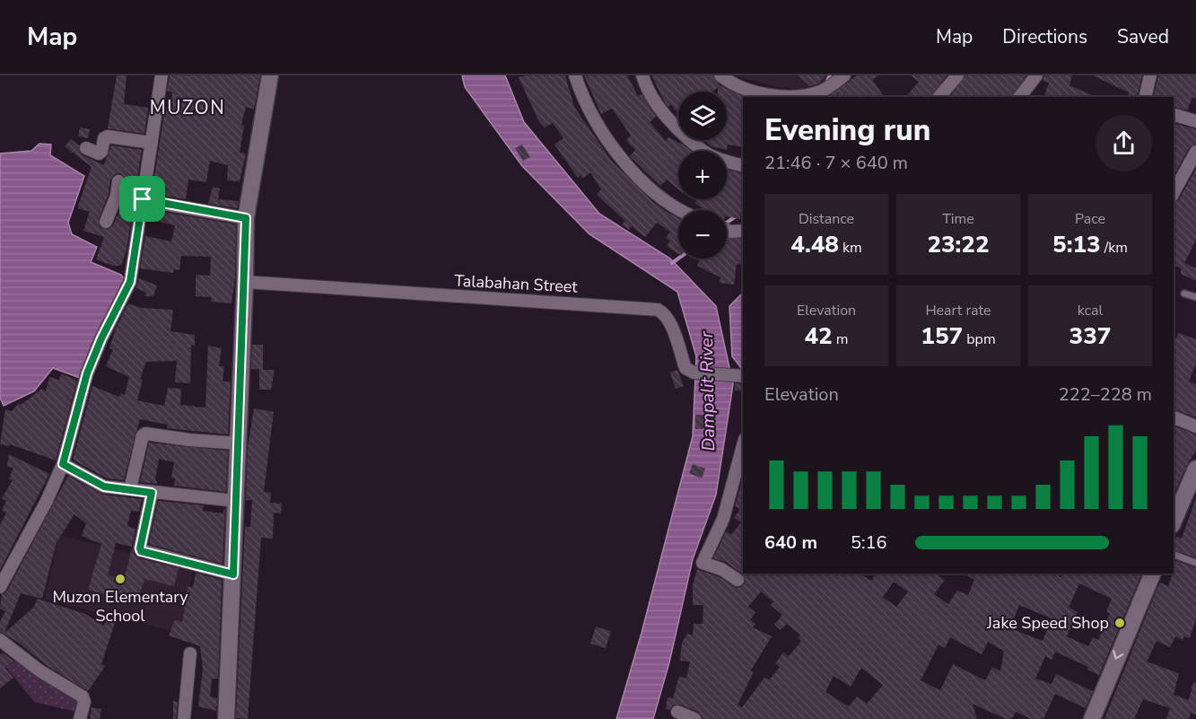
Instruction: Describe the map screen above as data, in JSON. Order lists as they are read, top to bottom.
{
  "streets": {
    "street": ["Talabahan Street"]
  },
  "districts": ["MUZON"],
  "water": ["Dampalit River"],
  "places": ["Muzon Elementary School", "Jake Speed Shop"],
  "page": {
    "header": "Map",
    "nav": ["Map", "Directions", "Saved"],
    "map_buttons": ["+", "−"],
    "heading": ["Evening run", "21:46 · 7 × 640 m"],
    "stats": [
      ["Distance", "4.48 km"],
      ["Time", "23:22"],
      ["Pace", "5:13 /km"],
      ["Elevation", "42 m"],
      ["Heart rate", "157 bpm"],
      ["kcal", "337"]
    ],
    "chart": ["Elevation", "222–228 m"],
    "list": [
      {
        "name": "640 m",
        "note": "5:16"
      }
    ]
  }
}
